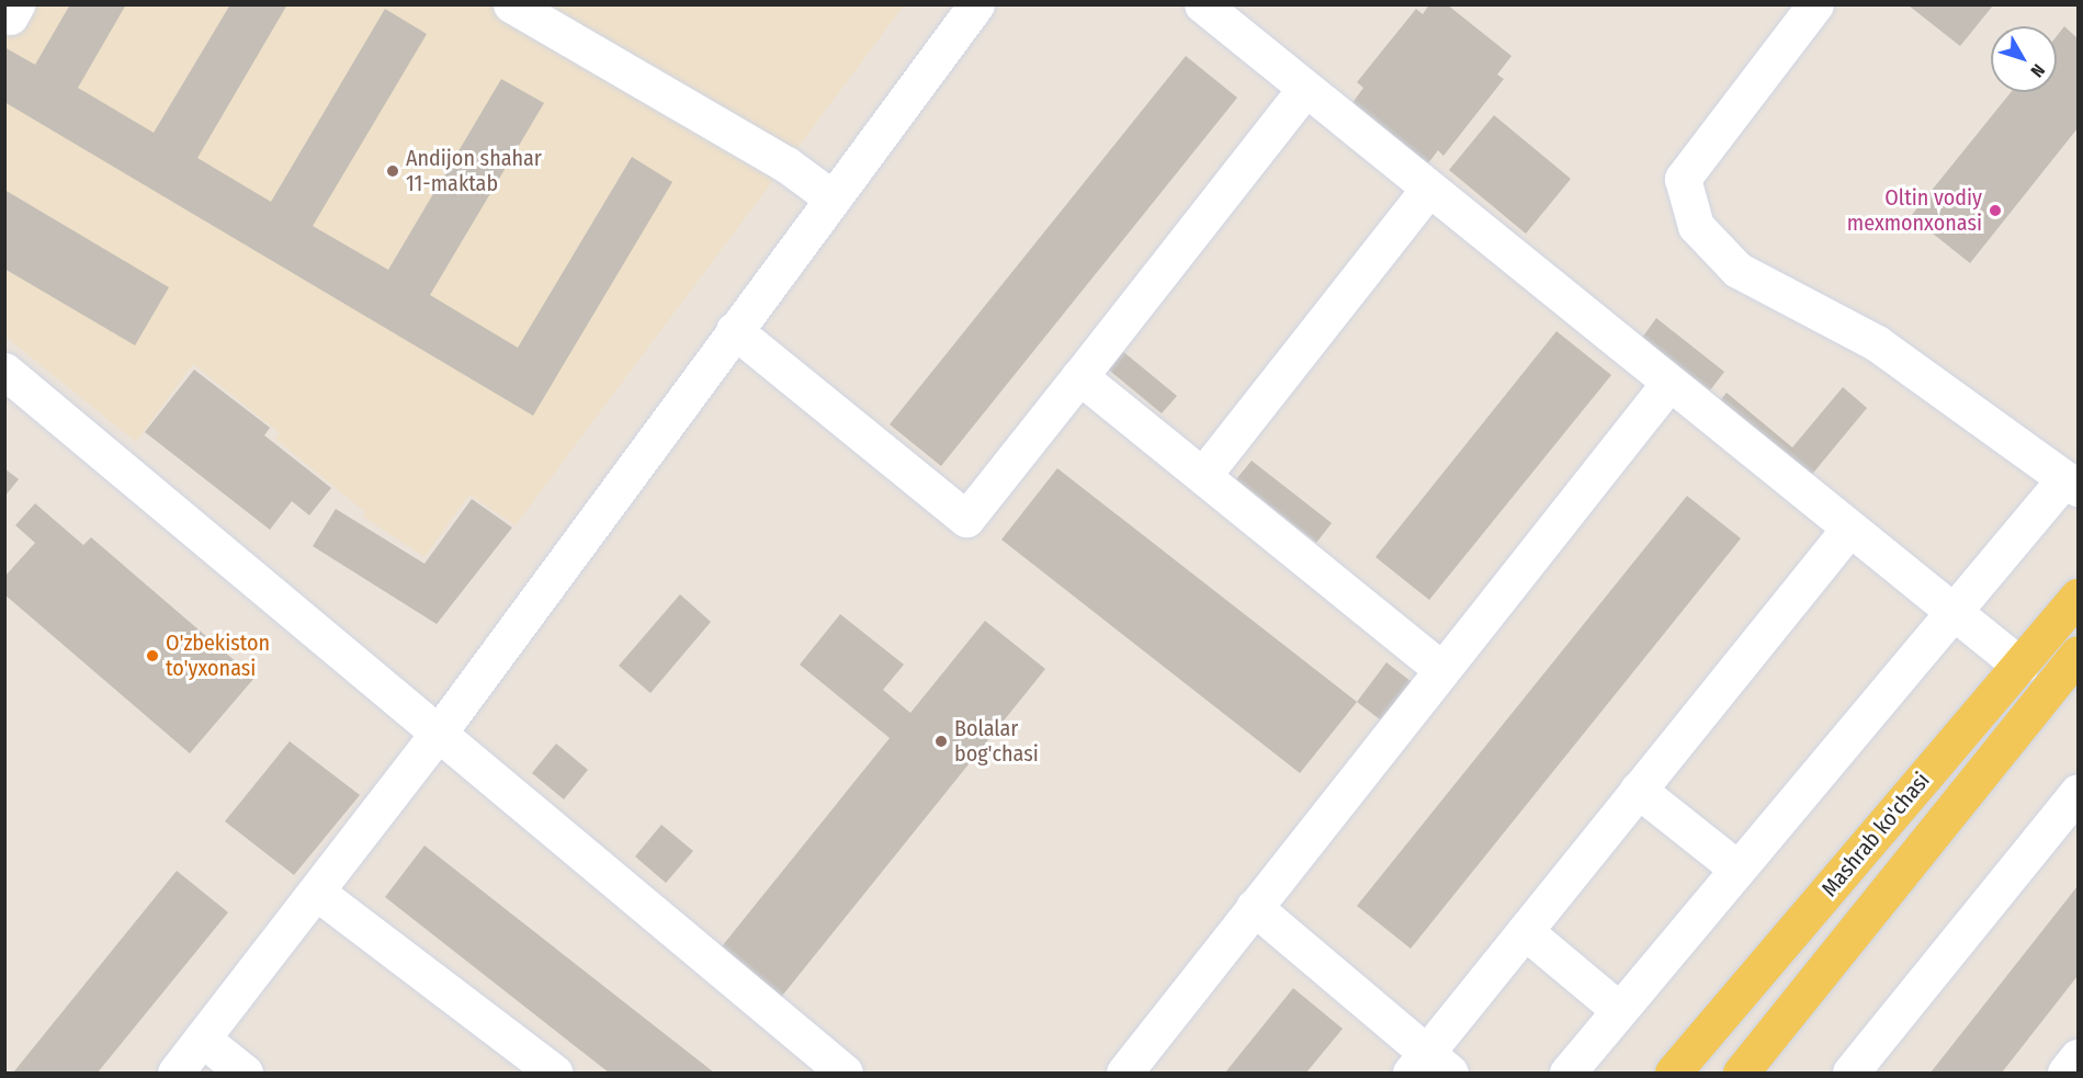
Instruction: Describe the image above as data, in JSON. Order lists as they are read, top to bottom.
{
  "streets": {
    "main road": ["Mashrab ko'chasi"]
  },
  "places": [
    "Andijon shahar 11-maktab",
    "Oltin vodiy mexmonxonasi",
    "O'zbekiston to'yxonasi",
    "Bolalar bog'chasi"
  ],
  "north": "bottom right"
}
